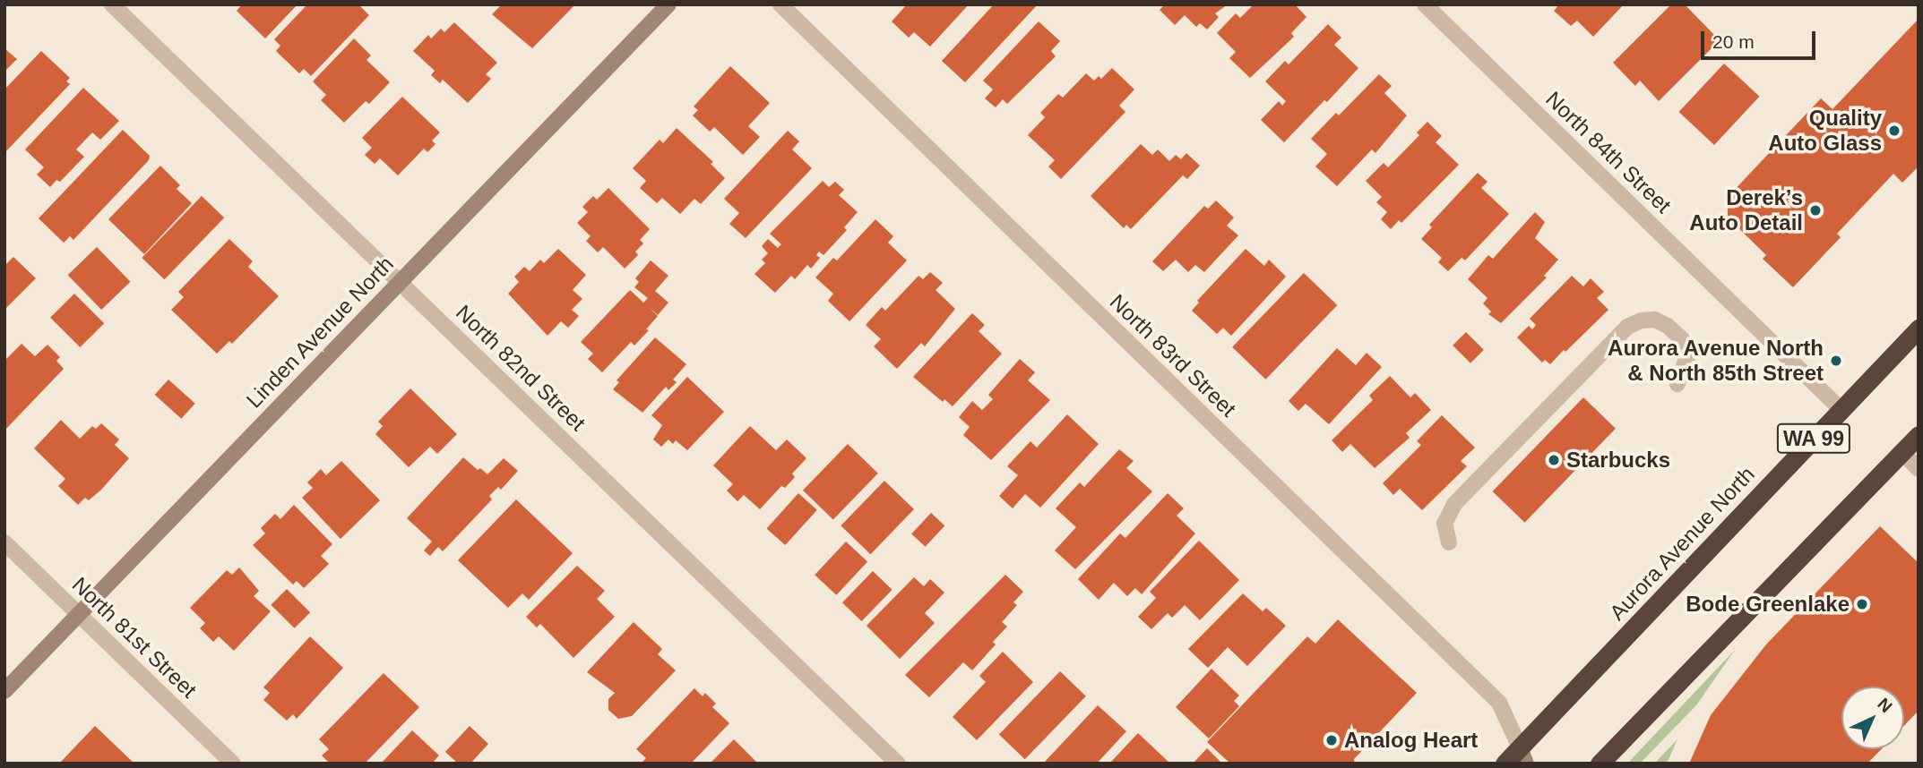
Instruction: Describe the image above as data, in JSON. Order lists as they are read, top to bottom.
{
  "streets": {
    "highway": ["WA 99", "Aurora Avenue North"],
    "street": [
      "North 84th Street",
      "Linden Avenue North",
      "North 83rd Street",
      "North 82nd Street",
      "North 81st Street"
    ]
  },
  "crossings": [
    ["North 84th Street", "Aurora Avenue North"],
    ["Linden Avenue North", "North 82nd Street"],
    ["Linden Avenue North", "North 81st Street"],
    ["North 83rd Street", "Aurora Avenue North"]
  ],
  "places": [
    "Quality Auto Glass",
    "Derek’s Auto Detail",
    "Aurora Avenue North & North 85th Street",
    "Starbucks",
    "Bode Greenlake",
    "Analog Heart"
  ],
  "scale_bar": "20 m",
  "north": "top right"
}
